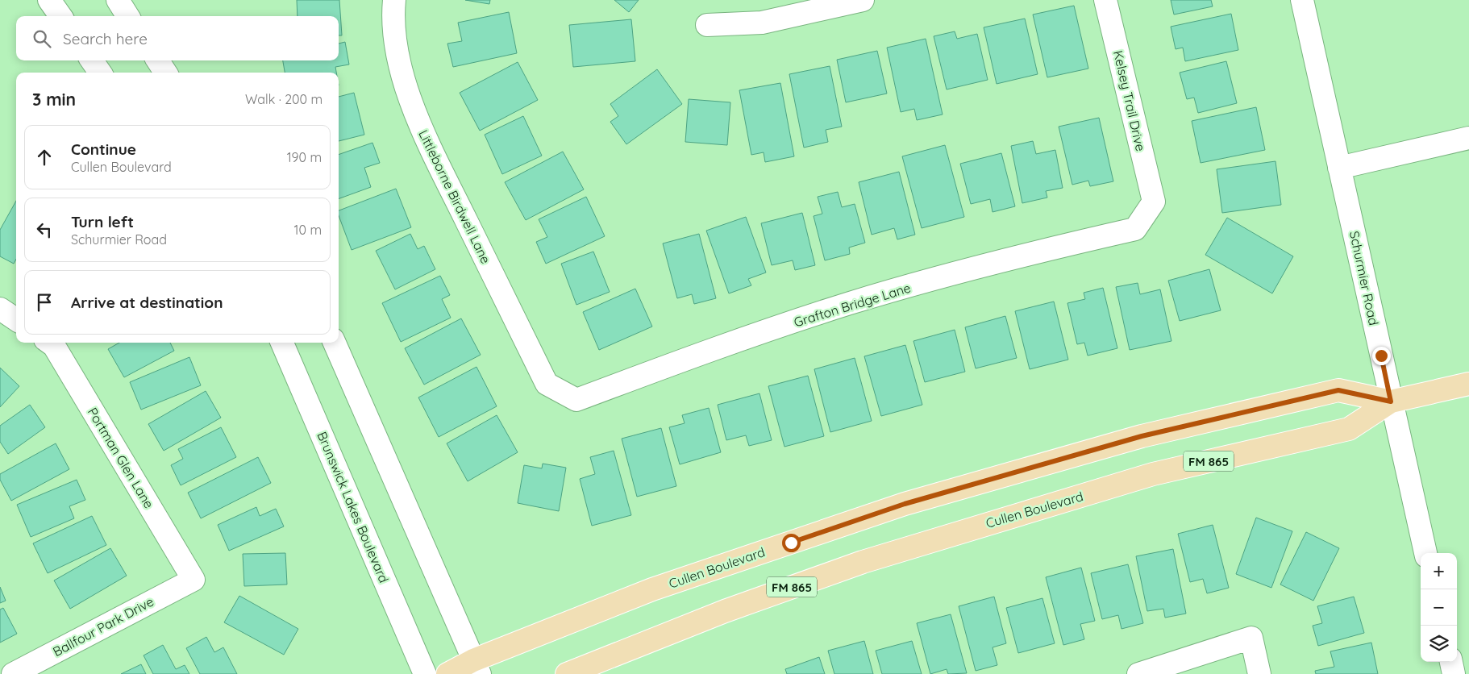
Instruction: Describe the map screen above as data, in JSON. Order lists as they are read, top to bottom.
{
  "streets": {
    "main road": ["FM 865", "Cullen Boulevard"],
    "street": [
      "Kelsey Trail Drive",
      "Littleborne Birdwell Lane",
      "Schurmier Road",
      "Grafton Bridge Lane",
      "Portman Glen Lane",
      "Brunswick Lakes Boulevard",
      "Ballfour Park Drive"
    ]
  },
  "crossings": [
    ["Kelsey Trail Drive", "Grafton Bridge Lane"],
    ["Littleborne Birdwell Lane", "Grafton Bridge Lane"],
    ["Schurmier Road", "Cullen Boulevard"],
    ["Portman Glen Lane", "Ballfour Park Drive"]
  ],
  "page": {
    "search": "Search here",
    "heading": ["3 min", "Walk · 200 m"],
    "list": [
      ["Continue", "Cullen Boulevard", "190 m"],
      ["Turn left", "Schurmier Road", "10 m"],
      "Arrive at destination"
    ],
    "map_buttons": ["+", "−"]
  }
}
